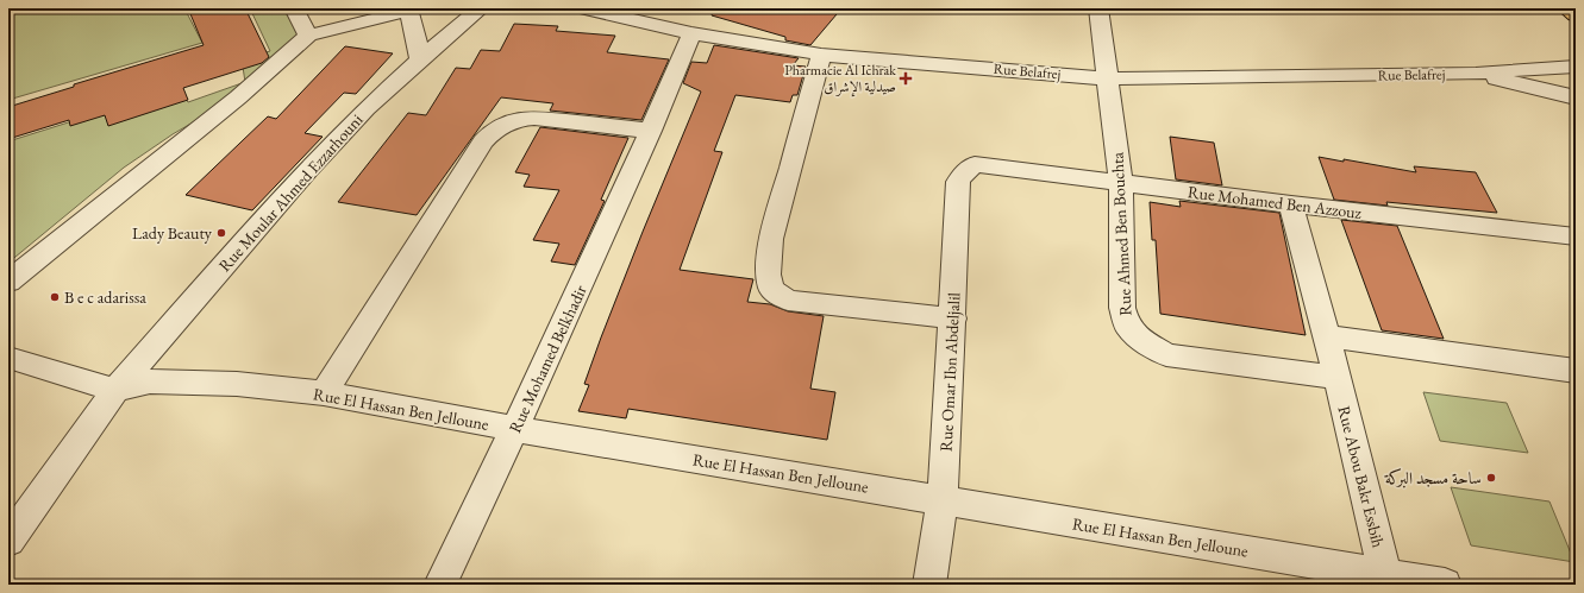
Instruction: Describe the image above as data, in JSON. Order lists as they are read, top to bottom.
{
  "streets": {
    "street": [
      "Rue Belafrej",
      "Rue Moular Ahmed Ezzarhouni",
      "Rue Mohamed Ben Azzouz",
      "Rue Ahmed Ben Bouchta",
      "Rue Mohamed Belkhadir",
      "Rue Omar Ibn Abdeljalil",
      "Rue El Hassan Ben Jelloune",
      "Rue Abou Bakr Essbih"
    ]
  },
  "crossings": [
    ["Rue Belafrej", "Rue Ahmed Ben Bouchta"],
    ["Rue Belafrej", "Rue Mohamed Belkhadir"],
    ["Rue Moular Ahmed Ezzarhouni", "Rue El Hassan Ben Jelloune"],
    ["Rue Mohamed Ben Azzouz", "Rue Ahmed Ben Bouchta"],
    ["Rue Mohamed Ben Azzouz", "Rue Omar Ibn Abdeljalil"],
    ["Rue Mohamed Ben Azzouz", "Rue Abou Bakr Essbih"],
    ["Rue Ahmed Ben Bouchta", "Rue Abou Bakr Essbih"],
    ["Rue Mohamed Belkhadir", "Rue El Hassan Ben Jelloune"],
    ["Rue Omar Ibn Abdeljalil", "Rue El Hassan Ben Jelloune"],
    ["Rue El Hassan Ben Jelloune", "Rue Abou Bakr Essbih"]
  ],
  "places": {
    "health": ["Pharmacie Al Ichrak صيدلية الإشراق"],
    "other": ["Lady Beauty", "B e c adarissa", "ساحة مسجد البركة"]
  }
}
